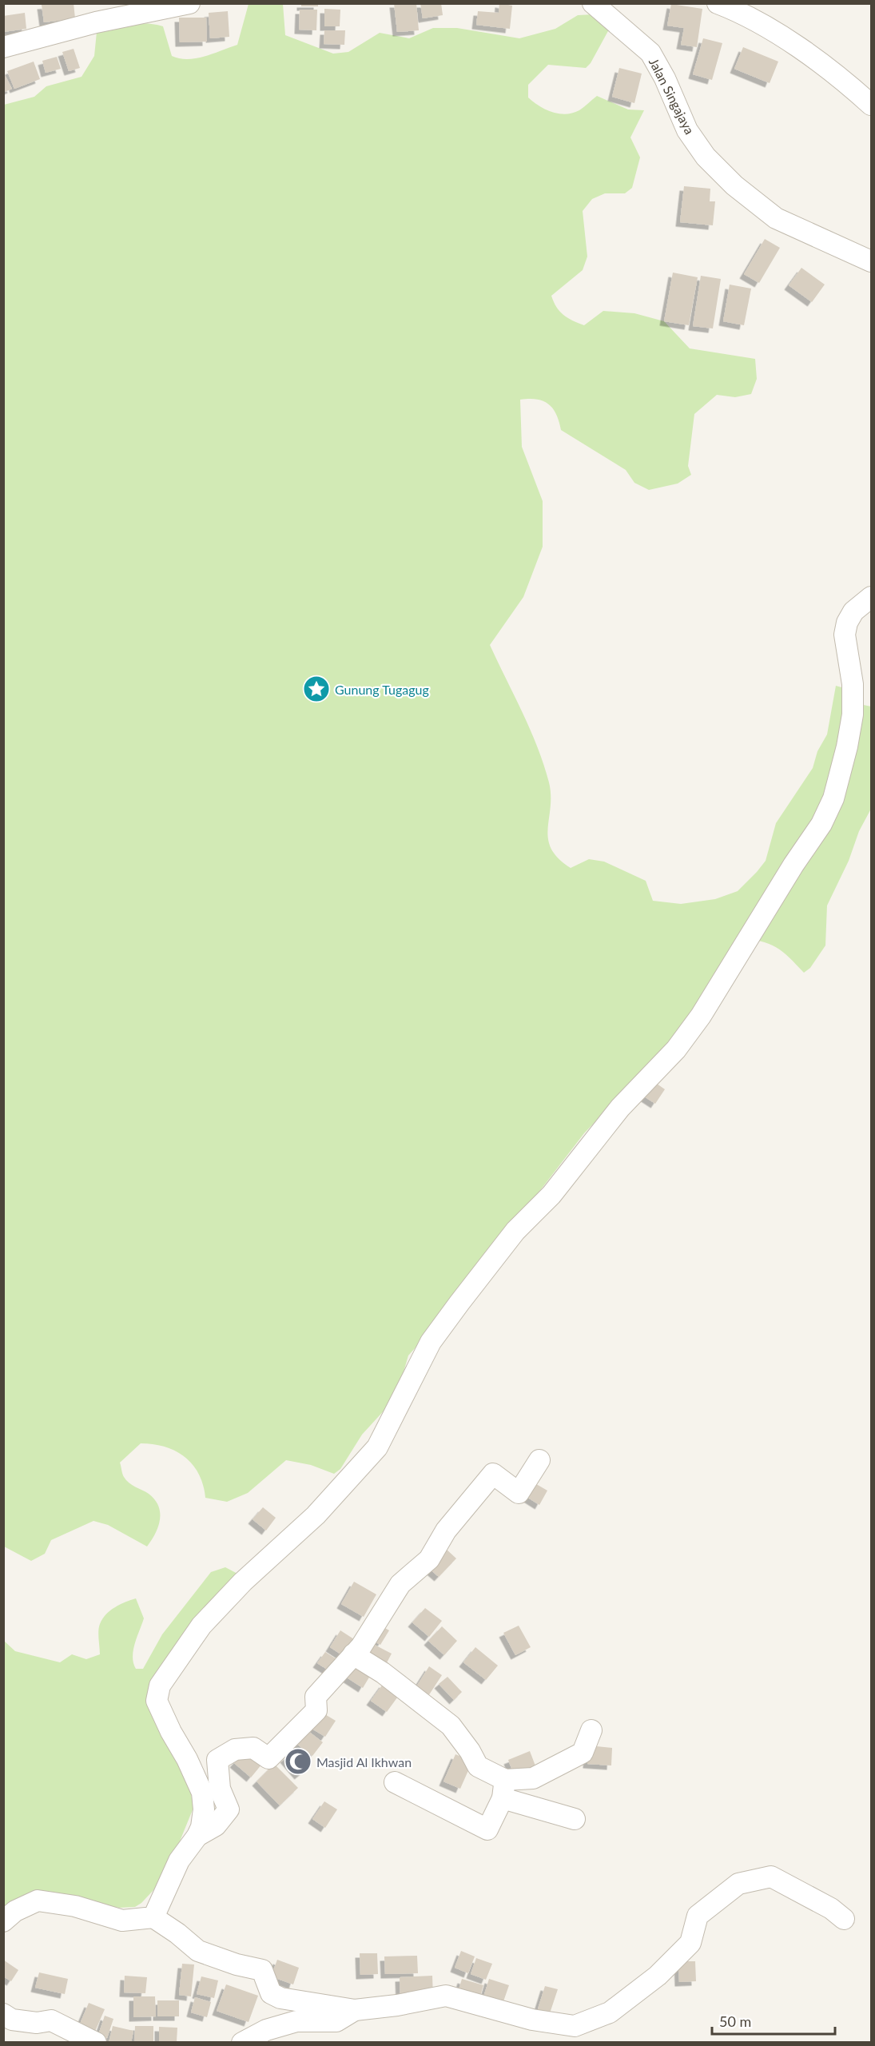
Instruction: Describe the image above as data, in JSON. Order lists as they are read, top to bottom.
{
  "streets": {
    "street": ["Jalan Singajaya"]
  },
  "places": {
    "place": ["Gunung Tugagug"],
    "mosque": ["Masjid Al Ikhwan"]
  },
  "scale_bar": "50 m"
}
